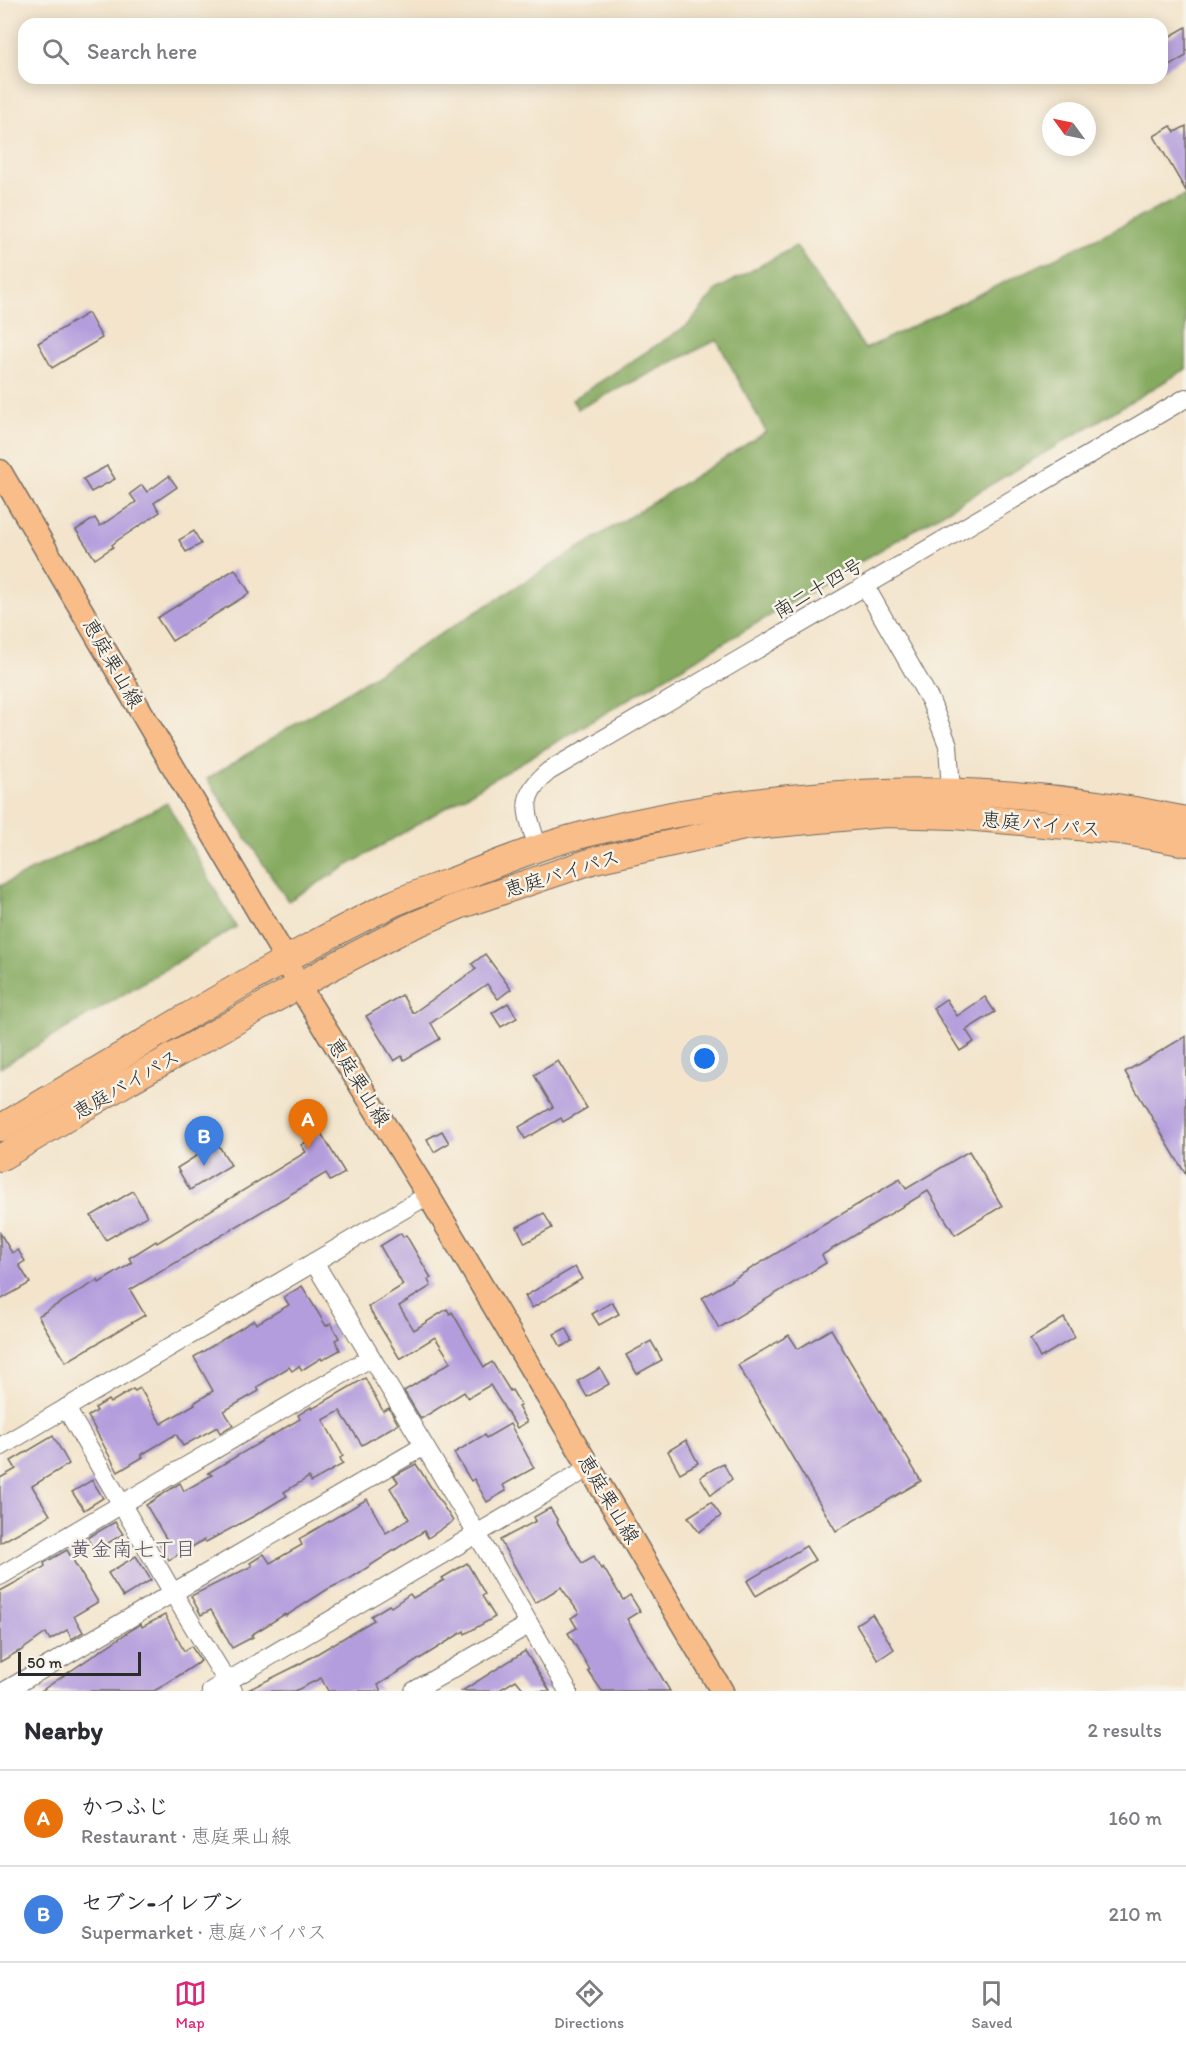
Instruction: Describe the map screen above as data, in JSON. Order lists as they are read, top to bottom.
{
  "streets": {
    "highway": ["恵庭バイパス"],
    "main road": ["恵庭栗山線"],
    "street": ["南二十四号"]
  },
  "crossings": [
    ["南二十四号", "恵庭バイパス"],
    ["恵庭栗山線", "恵庭バイパス"]
  ],
  "districts": ["黄金南七丁目"],
  "scale_bar": "50 m",
  "north": "top left",
  "page": {
    "search": "Search here",
    "pins": ["A", "B"],
    "scale": "50 m",
    "heading": ["Nearby", "2 results"],
    "list": [
      {
        "mark": "A",
        "name": "かつふじ",
        "note": "Restaurant · 恵庭栗山線",
        "value": "160 m"
      },
      {
        "mark": "B",
        "name": "セブン-イレブン",
        "note": "Supermarket · 恵庭バイパス",
        "value": "210 m"
      }
    ],
    "nav": ["Map", "Directions", "Saved"]
  }
}
